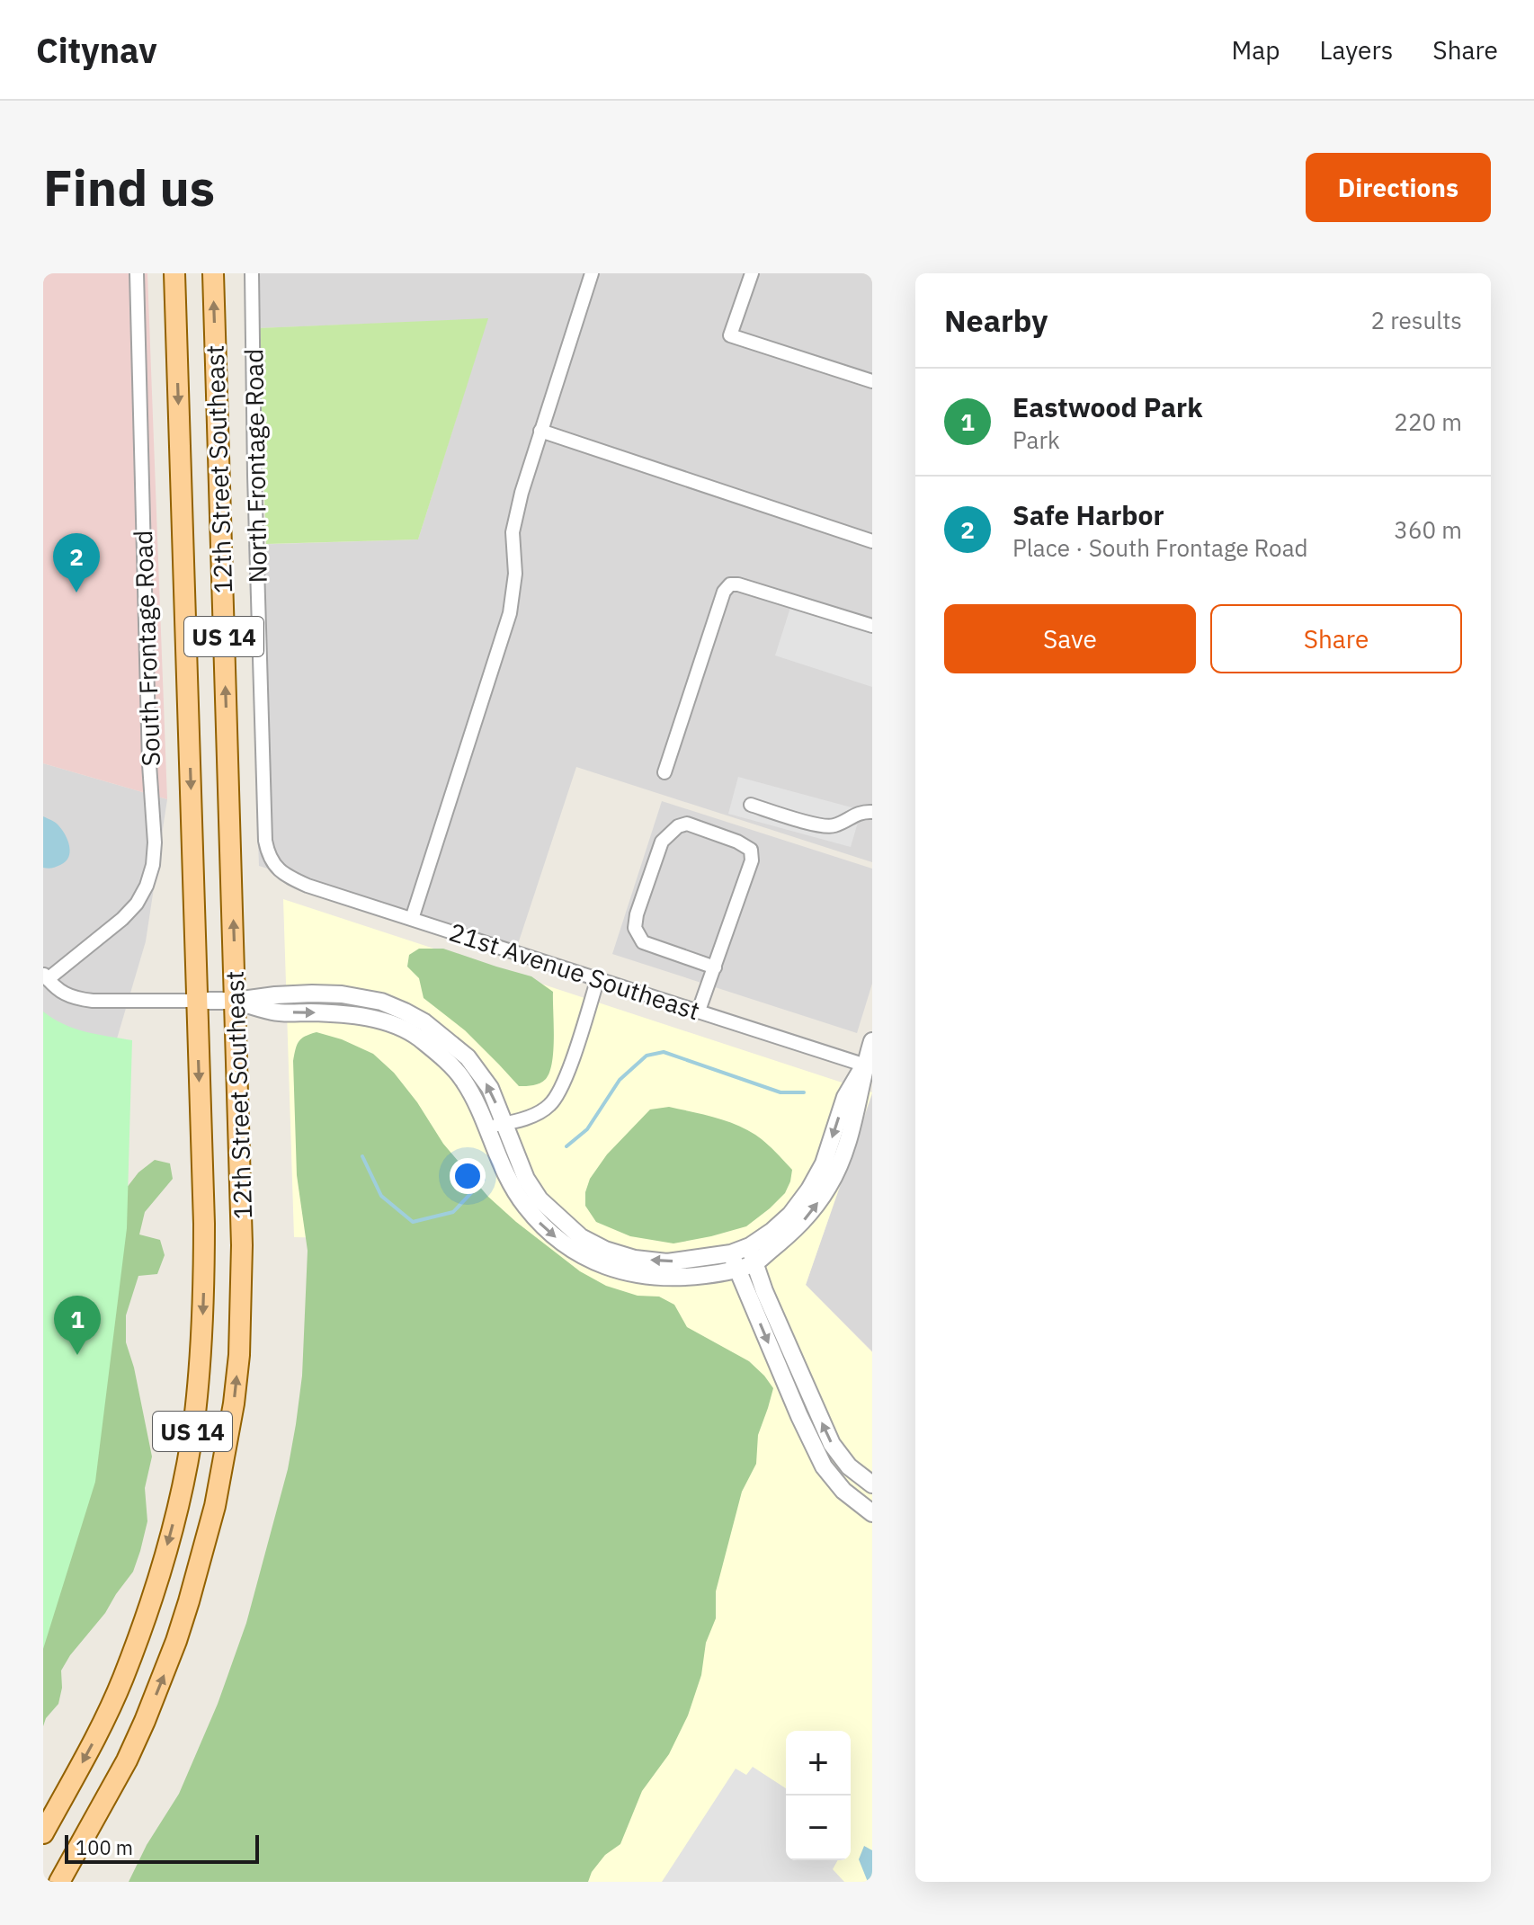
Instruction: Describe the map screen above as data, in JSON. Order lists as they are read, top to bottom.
{
  "streets": {
    "main road": ["12th Street Southeast", "US 14"],
    "street": ["North Frontage Road", "South Frontage Road", "21st Avenue Southeast"]
  },
  "crossings": [
    ["North Frontage Road", "21st Avenue Southeast"]
  ],
  "scale_bar": "100 m",
  "page": {
    "header": "Citynav",
    "nav": ["Map", "Layers", "Share"],
    "buttons": [
      "Directions",
      ["Save", "Share"]
    ],
    "title": "Find us",
    "heading": ["Nearby", "2 results"],
    "list": [
      {
        "mark": "1",
        "name": "Eastwood Park",
        "note": "Park",
        "value": "220 m"
      },
      {
        "mark": "2",
        "name": "Safe Harbor",
        "note": "Place · South Frontage Road",
        "value": "360 m"
      }
    ],
    "pins": ["2", "1"],
    "map_buttons": ["+", "−"],
    "scale": "100 m"
  }
}
